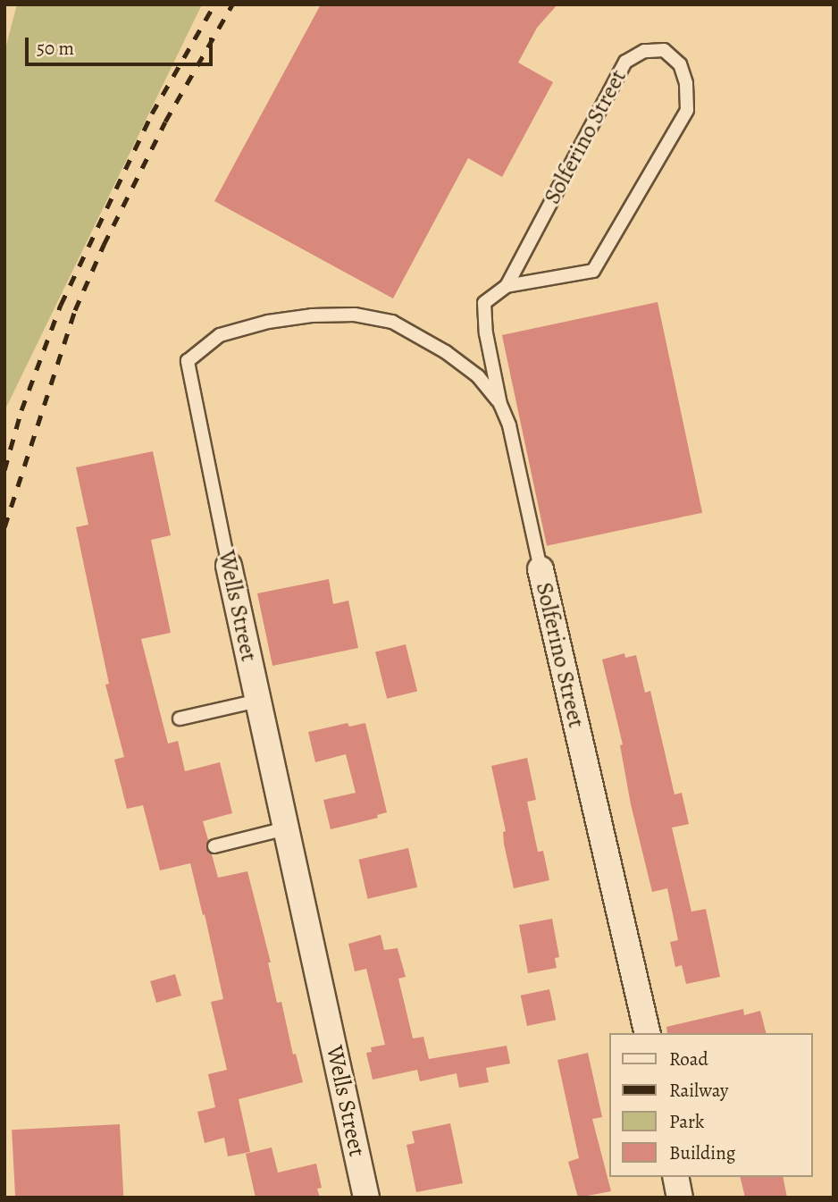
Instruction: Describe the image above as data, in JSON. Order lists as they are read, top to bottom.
{
  "streets": {
    "street": ["Solferino Street", "Wells Street"]
  },
  "crossings": [
    ["Solferino Street", "Wells Street"]
  ],
  "legend": [
    "Road",
    "Railway",
    "Park",
    "Building"
  ],
  "scale_bar": "50 m"
}
